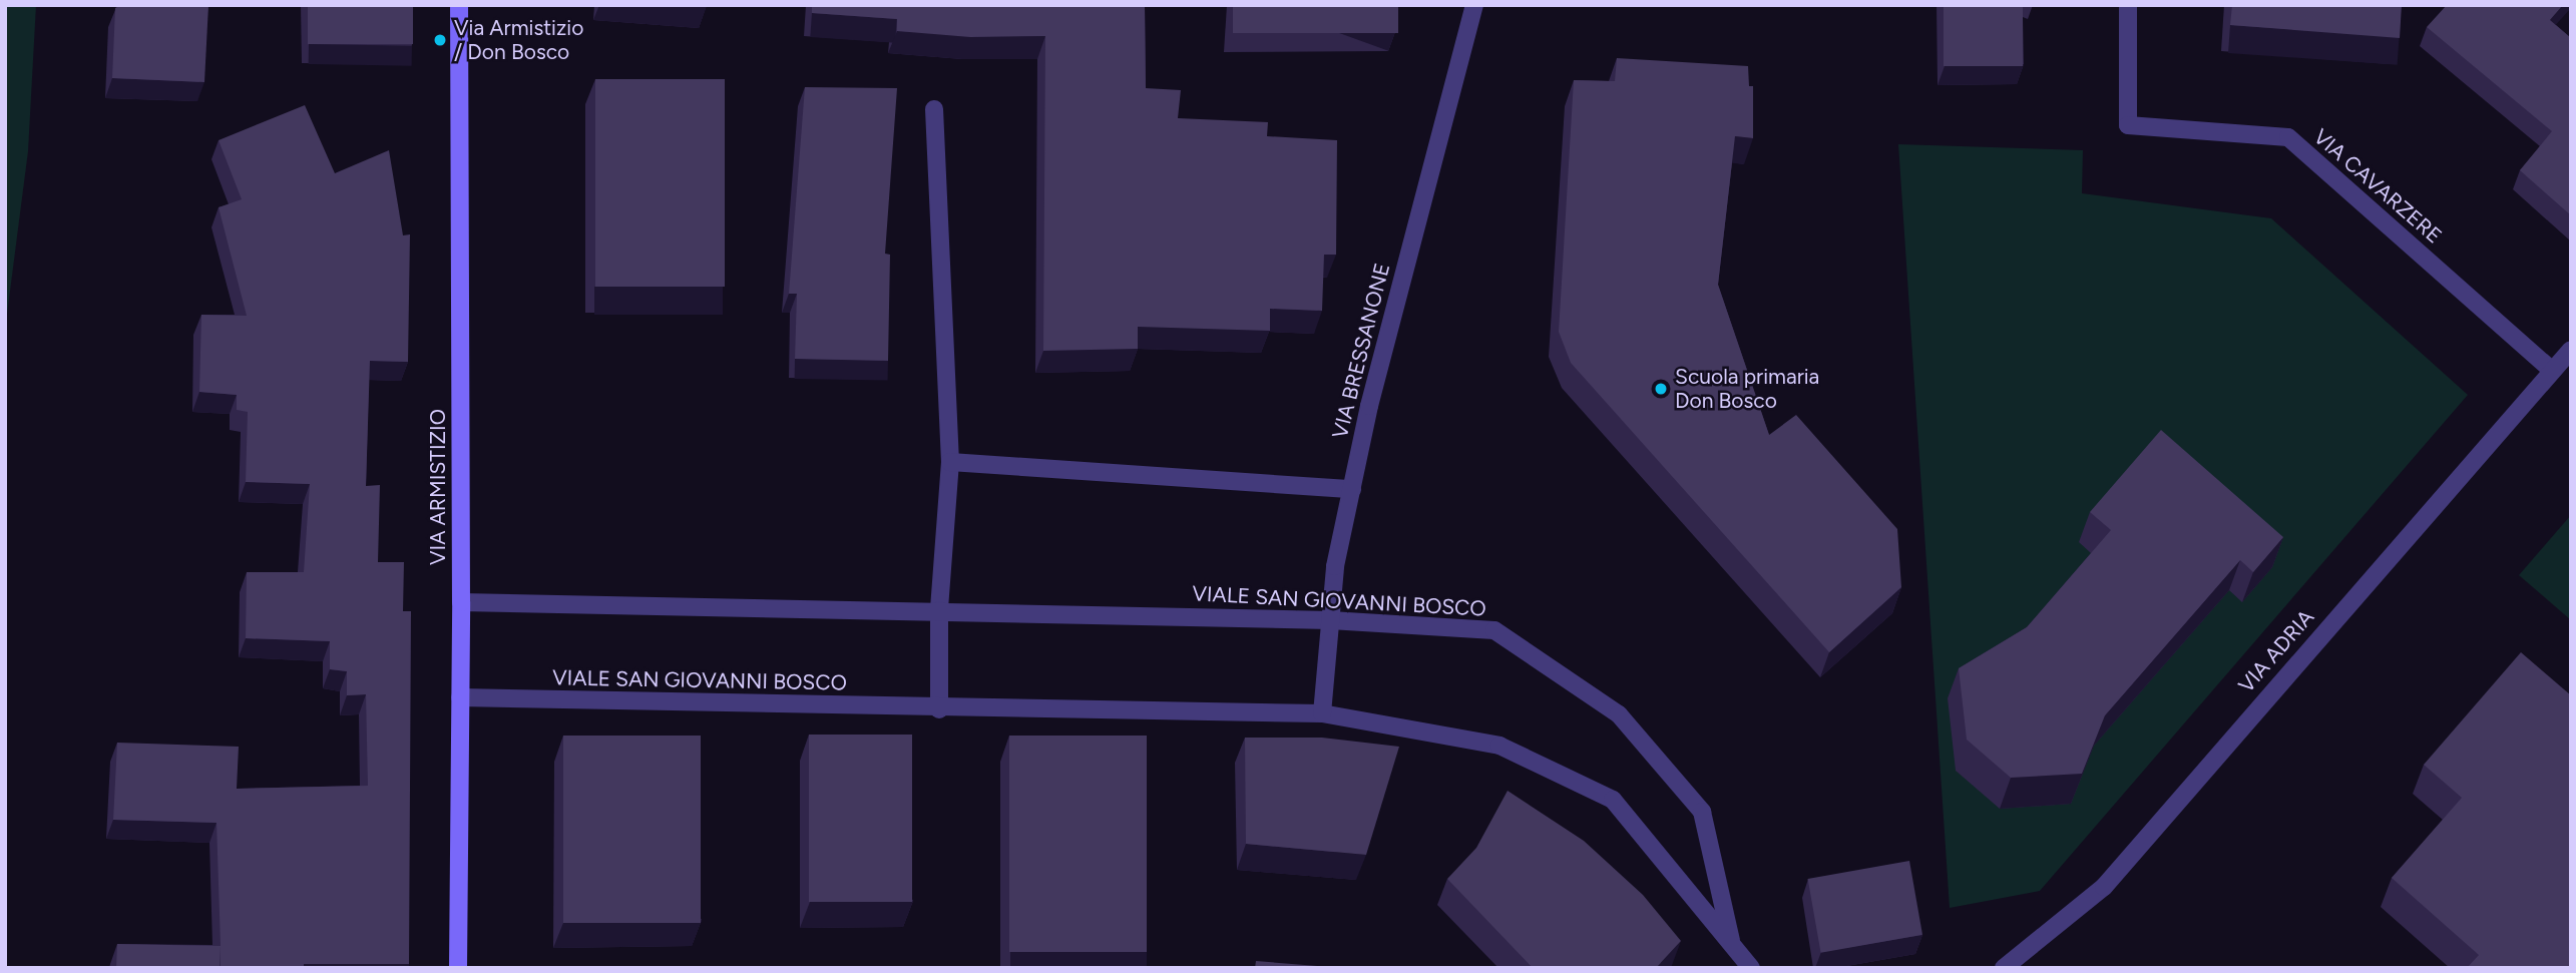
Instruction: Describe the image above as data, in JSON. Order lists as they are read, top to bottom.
{
  "streets": {
    "street": [
      "VIA CAVARZERE",
      "VIA BRESSANONE",
      "VIA ARMISTIZIO",
      "VIALE SAN GIOVANNI BOSCO",
      "VIA ADRIA"
    ]
  },
  "crossings": [
    ["VIA CAVARZERE", "VIA ADRIA"],
    ["VIA BRESSANONE", "VIALE SAN GIOVANNI BOSCO"],
    ["VIA ARMISTIZIO", "VIALE SAN GIOVANNI BOSCO"]
  ],
  "places": ["Via Armistizio / Don Bosco", "Scuola primaria Don Bosco"]
}
